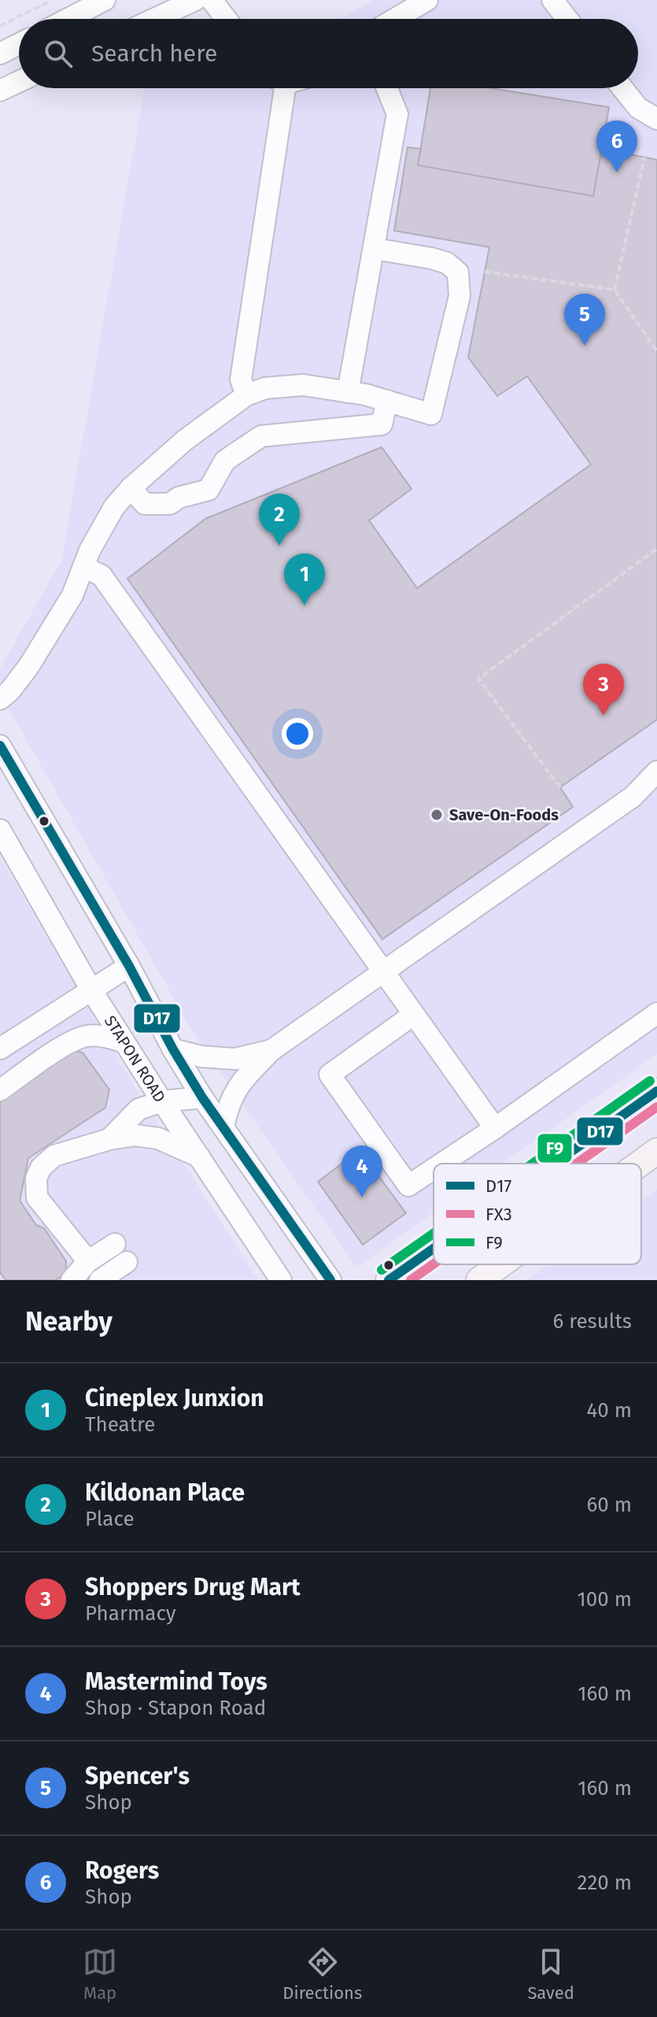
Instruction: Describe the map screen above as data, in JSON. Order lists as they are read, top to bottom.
{
  "streets": {
    "street": ["STAPON ROAD"]
  },
  "places": ["Save-On-Foods"],
  "lines": ["transit line D17", "transit line F9", "transit line FX3"],
  "legend": ["D17", "FX3", "F9"],
  "page": {
    "search": "Search here",
    "pins": [
      "6",
      "5",
      "2",
      "1",
      "3",
      "4"
    ],
    "heading": ["Nearby", "6 results"],
    "list": [
      {
        "mark": "1",
        "name": "Cineplex Junxion",
        "note": "Theatre",
        "value": "40 m"
      },
      {
        "mark": "2",
        "name": "Kildonan Place",
        "note": "Place",
        "value": "60 m"
      },
      {
        "mark": "3",
        "name": "Shoppers Drug Mart",
        "note": "Pharmacy",
        "value": "100 m"
      },
      {
        "mark": "4",
        "name": "Mastermind Toys",
        "note": "Shop · Stapon Road",
        "value": "160 m"
      },
      {
        "mark": "5",
        "name": "Spencer's",
        "note": "Shop",
        "value": "160 m"
      },
      {
        "mark": "6",
        "name": "Rogers",
        "note": "Shop",
        "value": "220 m"
      }
    ],
    "nav": ["Map", "Directions", "Saved"]
  }
}
